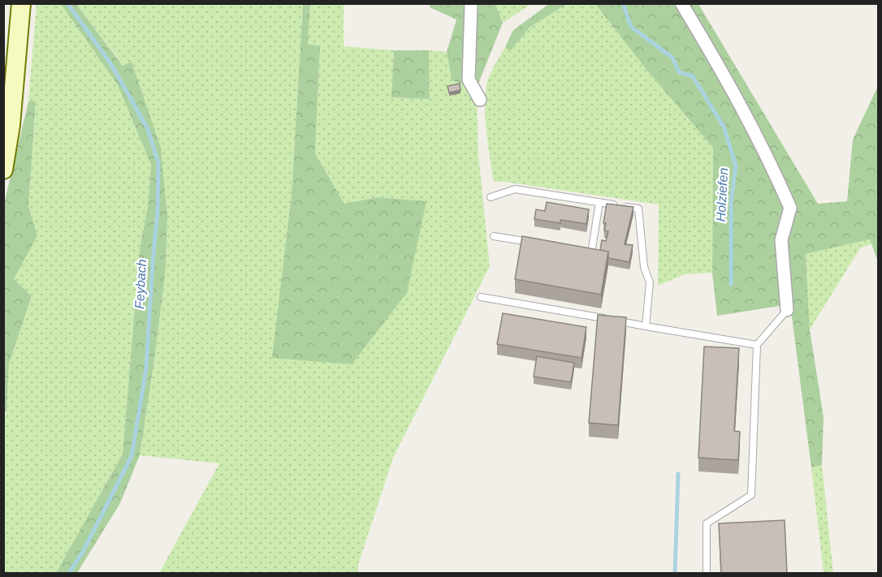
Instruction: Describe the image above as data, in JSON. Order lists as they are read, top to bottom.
{
  "water": ["Holziefen", "Feybach"]
}
